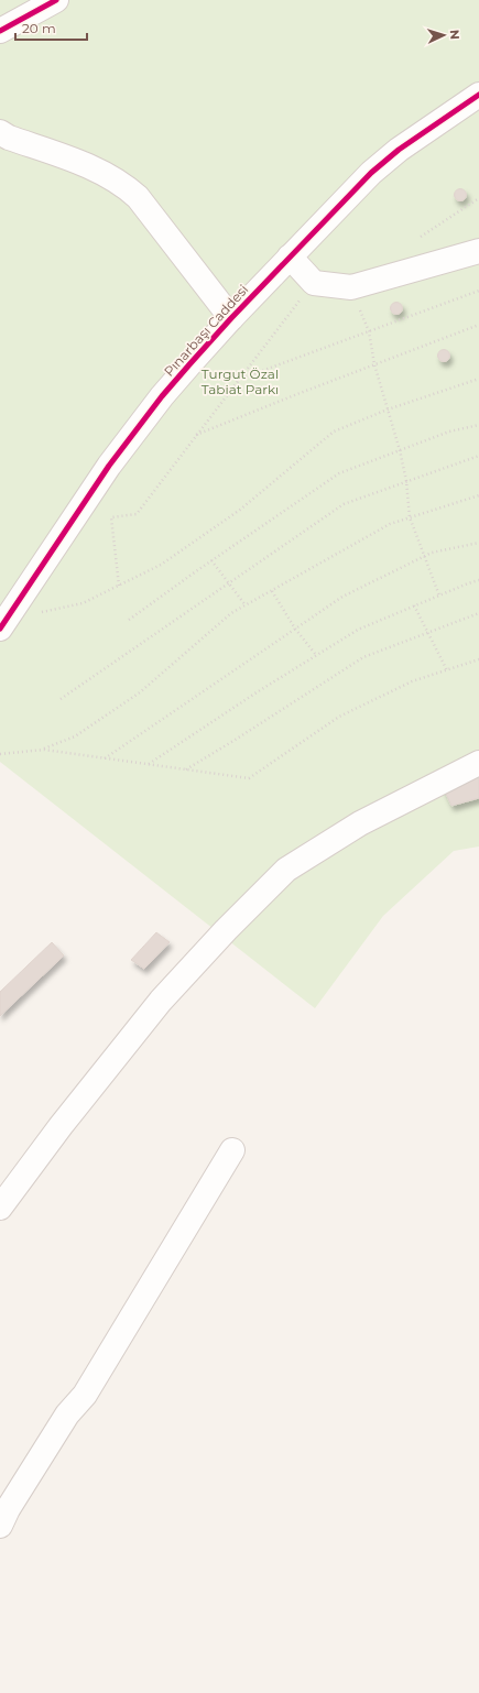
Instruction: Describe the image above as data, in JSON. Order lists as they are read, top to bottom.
{
  "streets": {
    "street": ["Pınarbaşı Caddesi"]
  },
  "parks": ["Turgut Özal Tabiat Parkı"],
  "scale_bar": "20 m",
  "north": "right"
}
